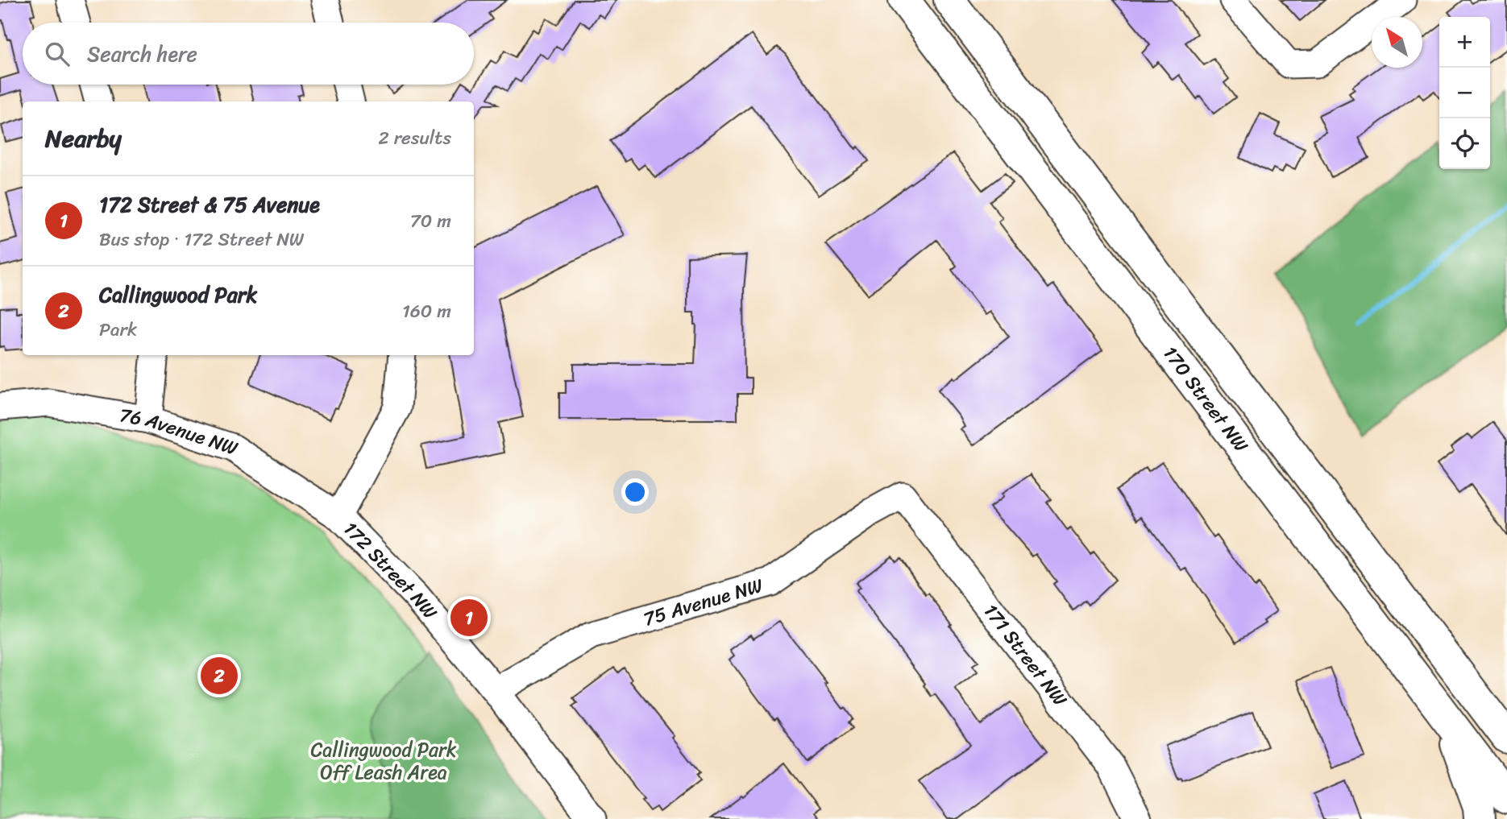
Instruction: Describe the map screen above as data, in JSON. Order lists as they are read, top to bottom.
{
  "streets": {
    "main road": ["170 Street NW"],
    "street": [
      "76 Avenue NW",
      "172 Street NW",
      "75 Avenue NW",
      "171 Street NW"
    ]
  },
  "crossings": [
    ["76 Avenue NW", "172 Street NW"],
    ["172 Street NW", "75 Avenue NW"],
    ["75 Avenue NW", "171 Street NW"]
  ],
  "parks": ["Callingwood Park Off Leash Area"],
  "north": "top left",
  "page": {
    "map_buttons": ["+", "−"],
    "search": "Search here",
    "heading": ["Nearby", "2 results"],
    "list": [
      {
        "mark": "1",
        "name": "172 Street & 75 Avenue",
        "note": "Bus stop · 172 Street NW",
        "value": "70 m"
      },
      {
        "mark": "2",
        "name": "Callingwood Park",
        "note": "Park",
        "value": "160 m"
      }
    ],
    "pins": ["1", "2"]
  }
}
